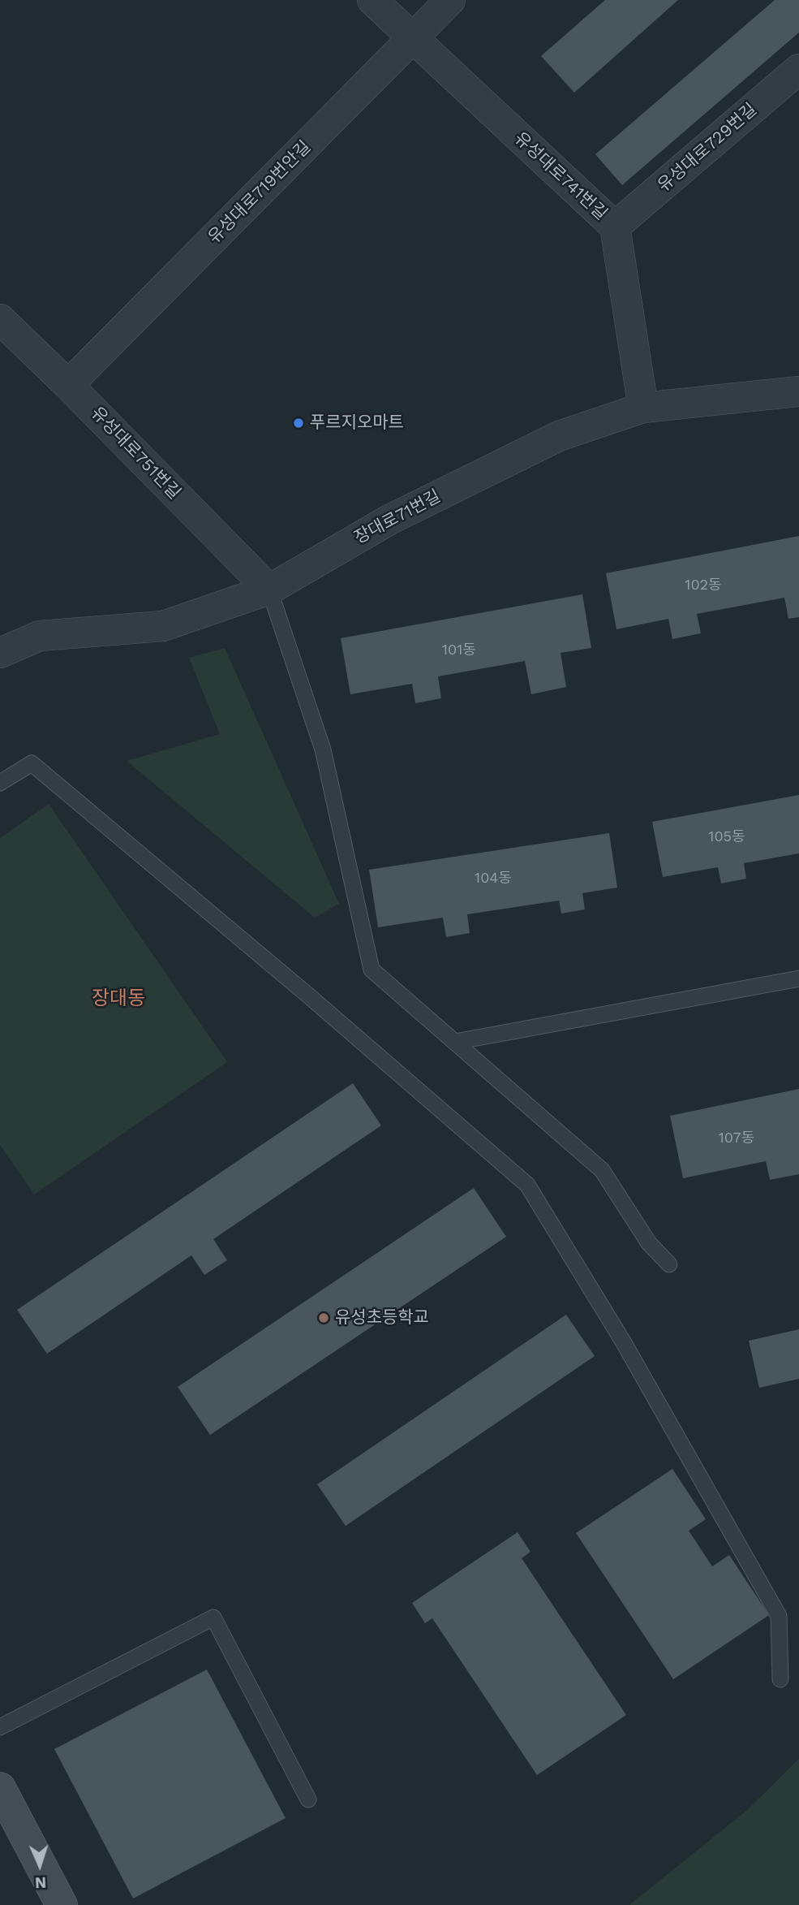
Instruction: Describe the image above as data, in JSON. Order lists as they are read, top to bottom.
{
  "streets": {
    "street": [
      "유성대로729번길",
      "유성대로741번길",
      "유성대로719번안길",
      "유성대로751번길",
      "장대로71번길"
    ]
  },
  "crossings": [
    ["유성대로729번길", "유성대로741번길"],
    ["유성대로741번길", "유성대로719번안길"],
    ["유성대로741번길", "장대로71번길"],
    ["유성대로719번안길", "유성대로751번길"],
    ["유성대로751번길", "장대로71번길"]
  ],
  "districts": ["장대동"],
  "places": ["푸르지오마트", "유성초등학교"],
  "house_numbers": [
    "102동",
    "101동",
    "105동",
    "104동",
    "107동"
  ],
  "north": "bottom"
}
